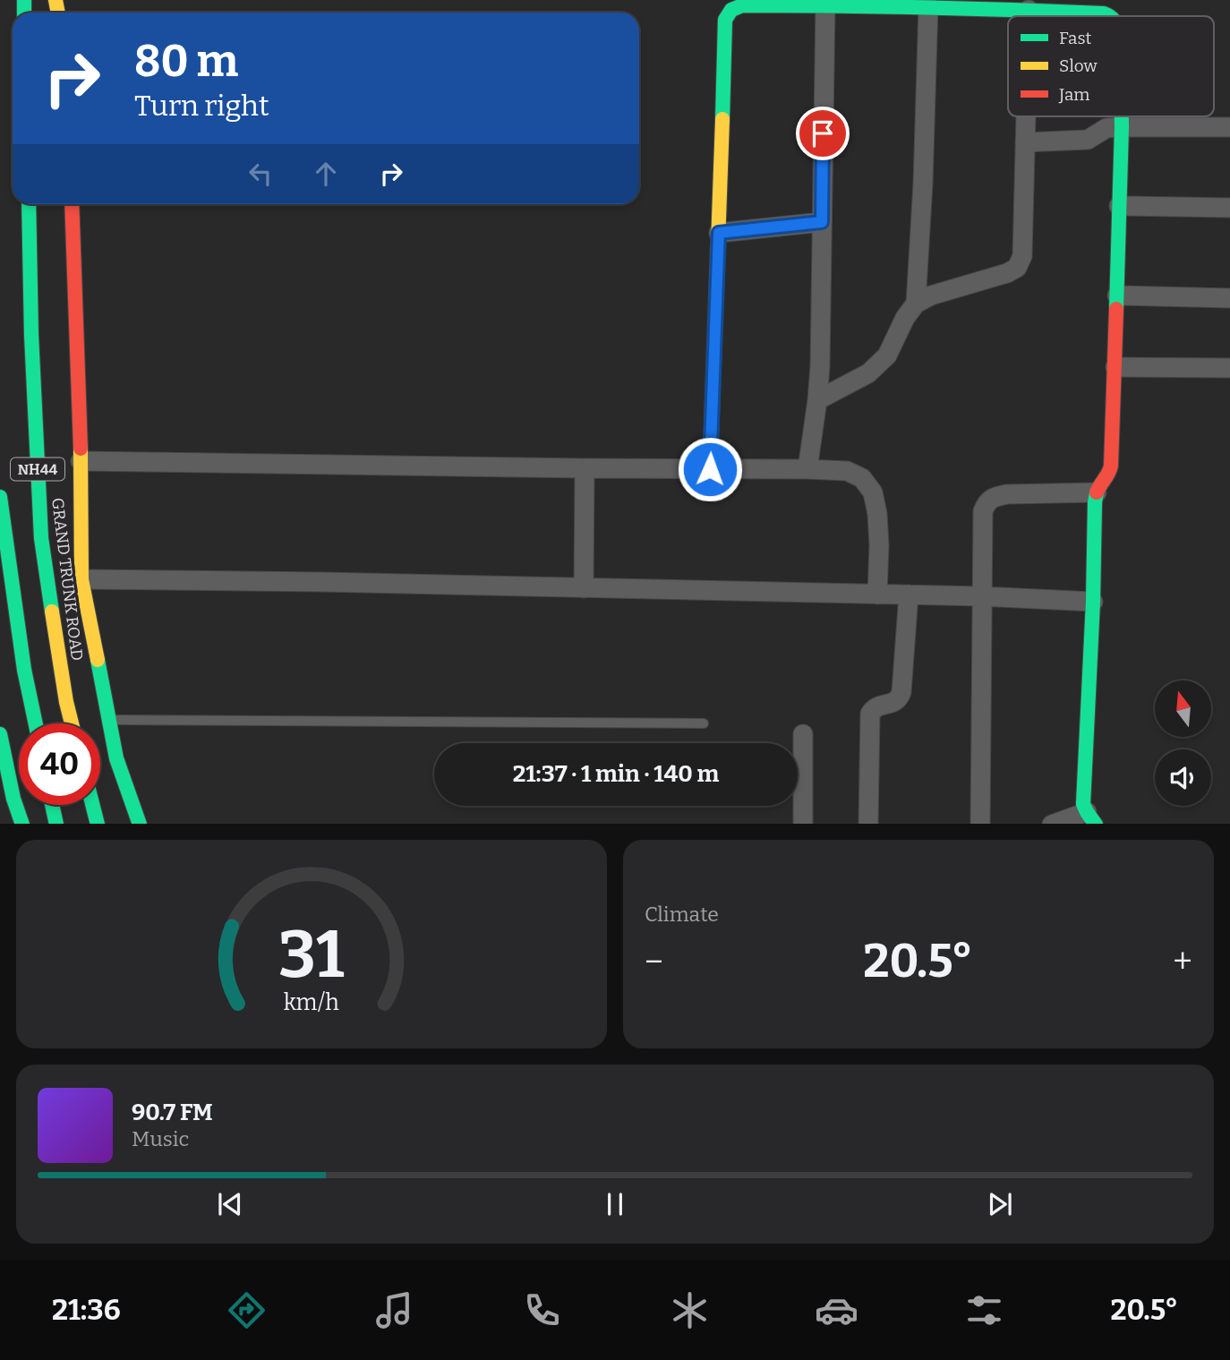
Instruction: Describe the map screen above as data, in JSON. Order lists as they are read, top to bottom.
{
  "streets": {
    "main road": ["NH44", "GRAND TRUNK ROAD"]
  },
  "legend": ["Fast", "Slow", "Jam"],
  "north": "top",
  "page": {
    "turn": ["80 m", "Turn right"],
    "limit": "40",
    "trip": "21:37 · 1 min · 140 m",
    "tile": "Climate",
    "heat": ["−", "20.5°", "+"],
    "song": ["90.7 FM", "Music"],
    "tabs": ["21:36", "20.5°"],
    "gauge": ["31", "km/h"]
  }
}
